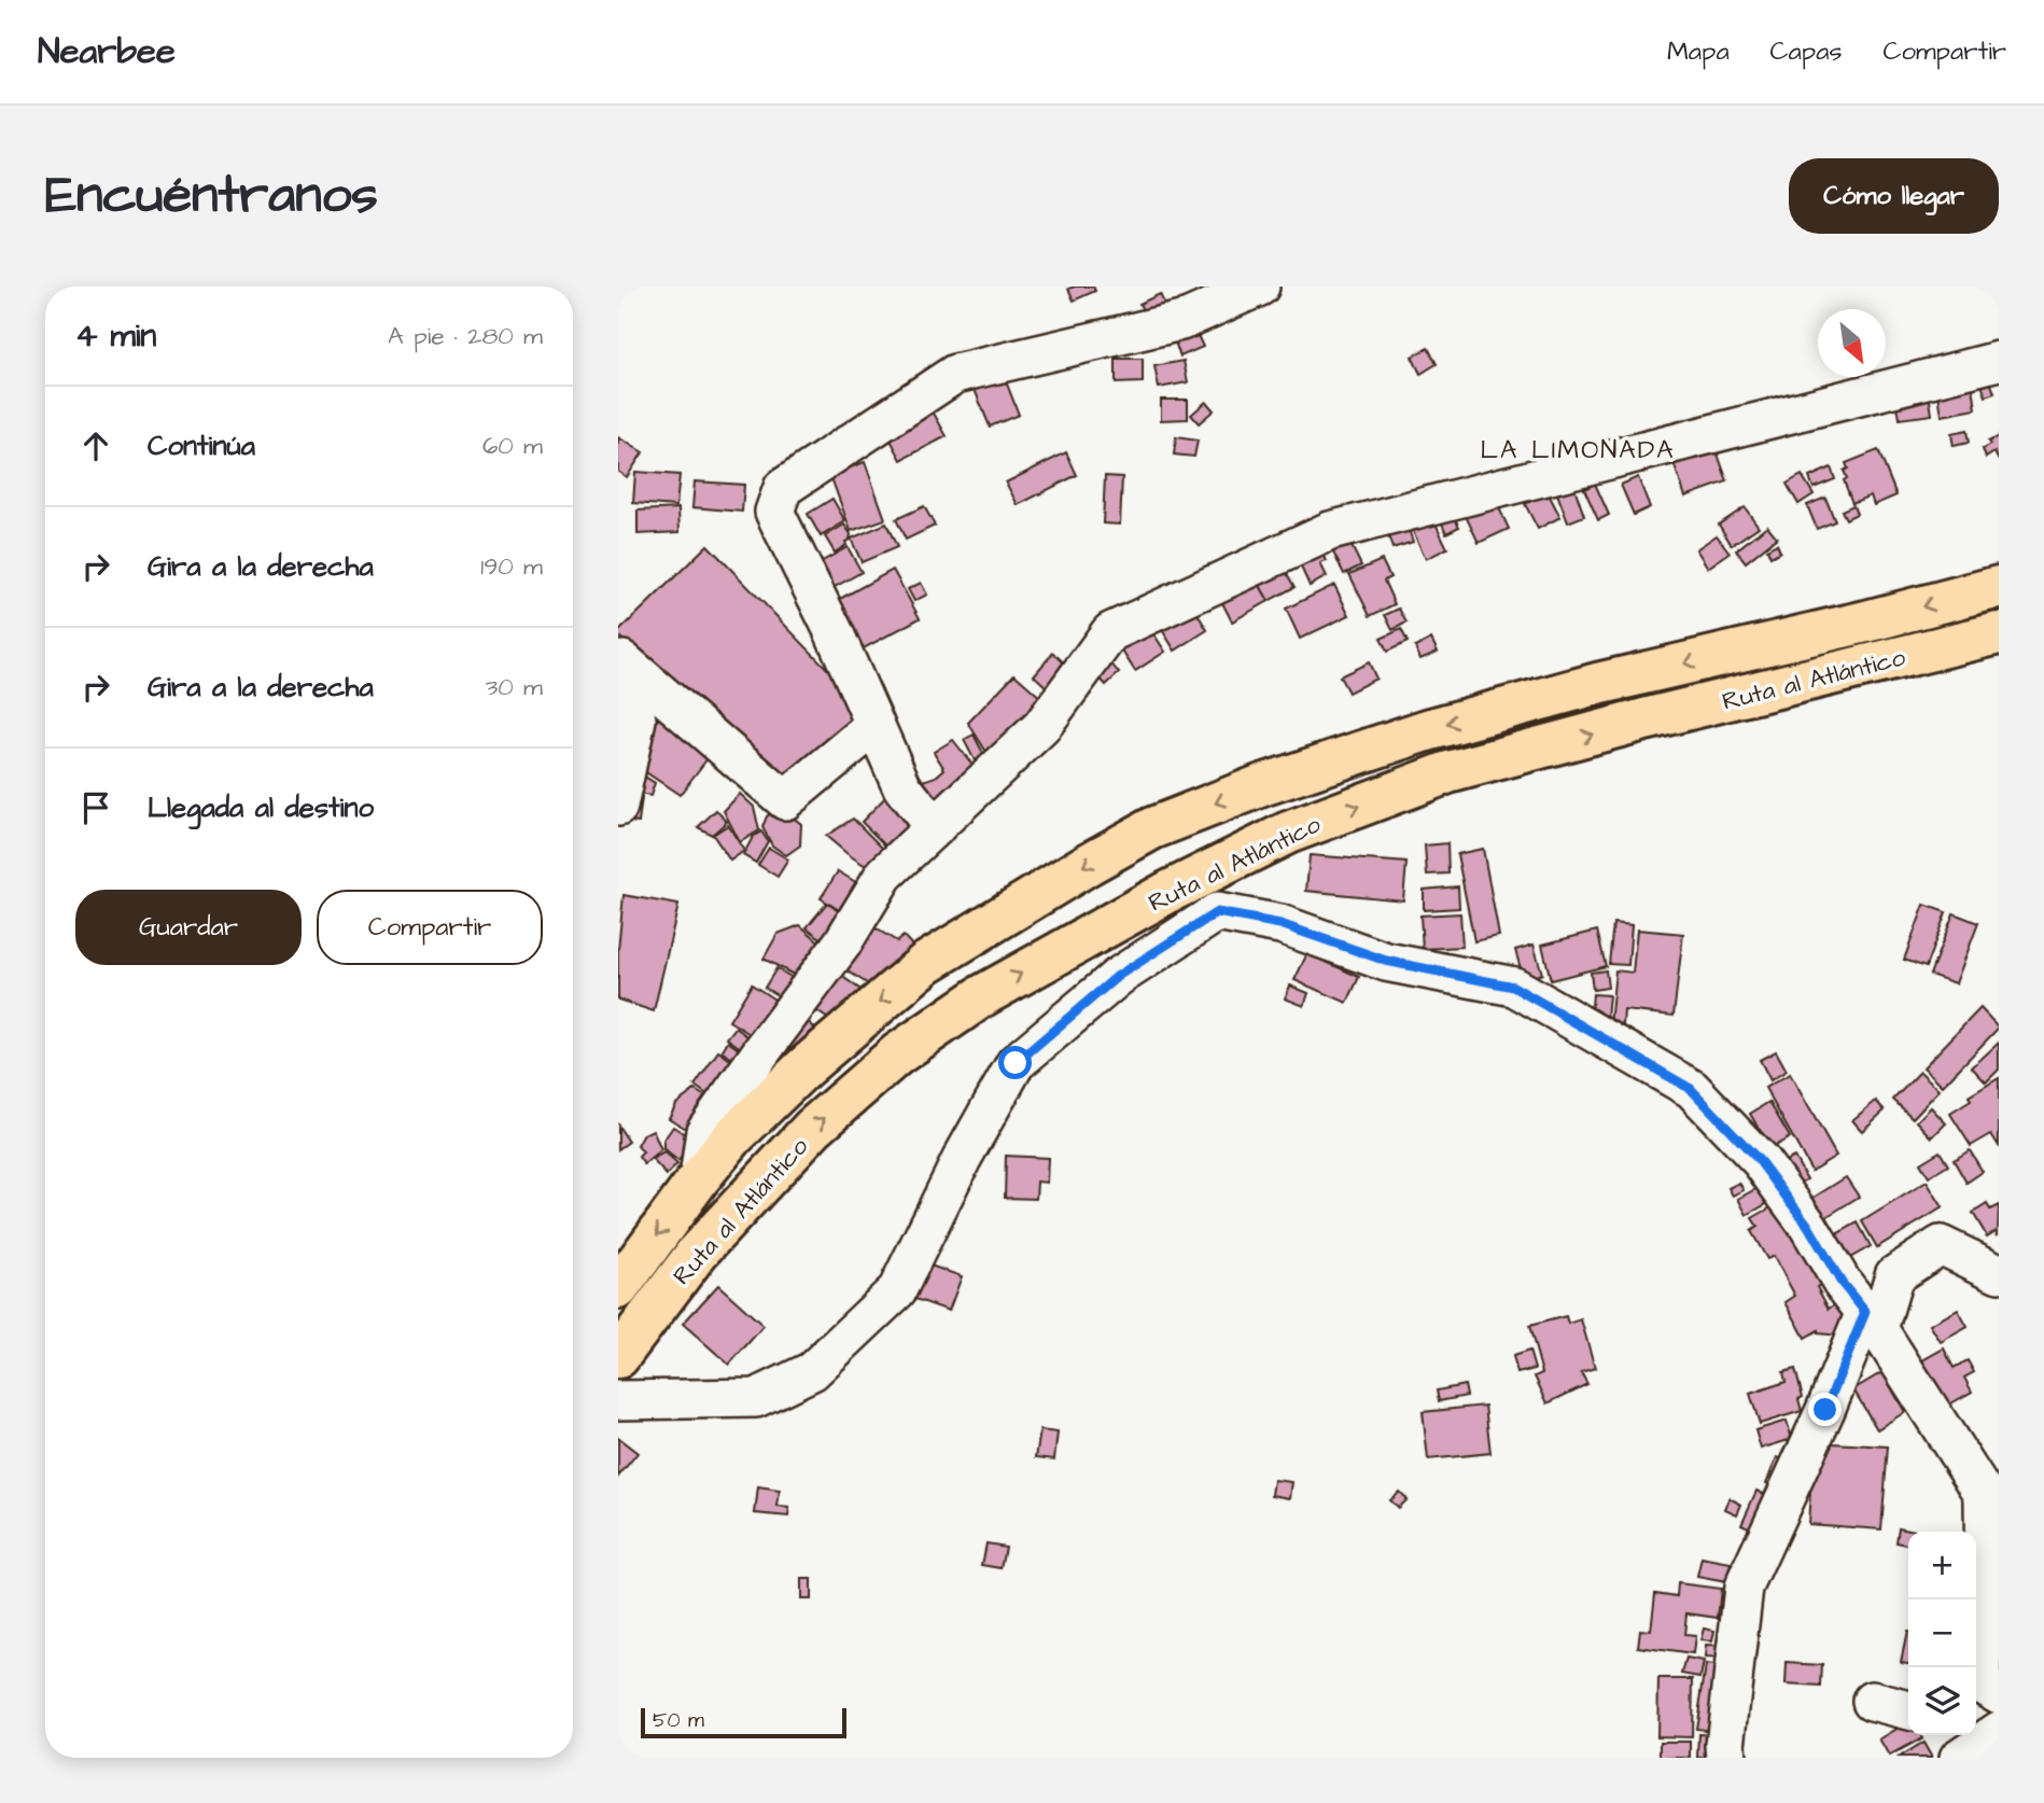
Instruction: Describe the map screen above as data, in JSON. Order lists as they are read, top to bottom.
{
  "streets": {
    "highway": ["Ruta al Atlántico"]
  },
  "districts": ["LA LIMONADA"],
  "scale_bar": "50 m",
  "north": "bottom right",
  "page": {
    "header": "Nearbee",
    "nav": ["Mapa", "Capas", "Compartir"],
    "buttons": [
      "Cómo llegar",
      ["Guardar", "Compartir"]
    ],
    "title": "Encuéntranos",
    "heading": ["4 min", "A pie · 280 m"],
    "list": [
      ["Continúa", "60 m"],
      ["Gira a la derecha", "190 m"],
      ["Gira a la derecha", "30 m"],
      "Llegada al destino"
    ],
    "map_buttons": ["+", "−"],
    "scale": "50 m"
  }
}
